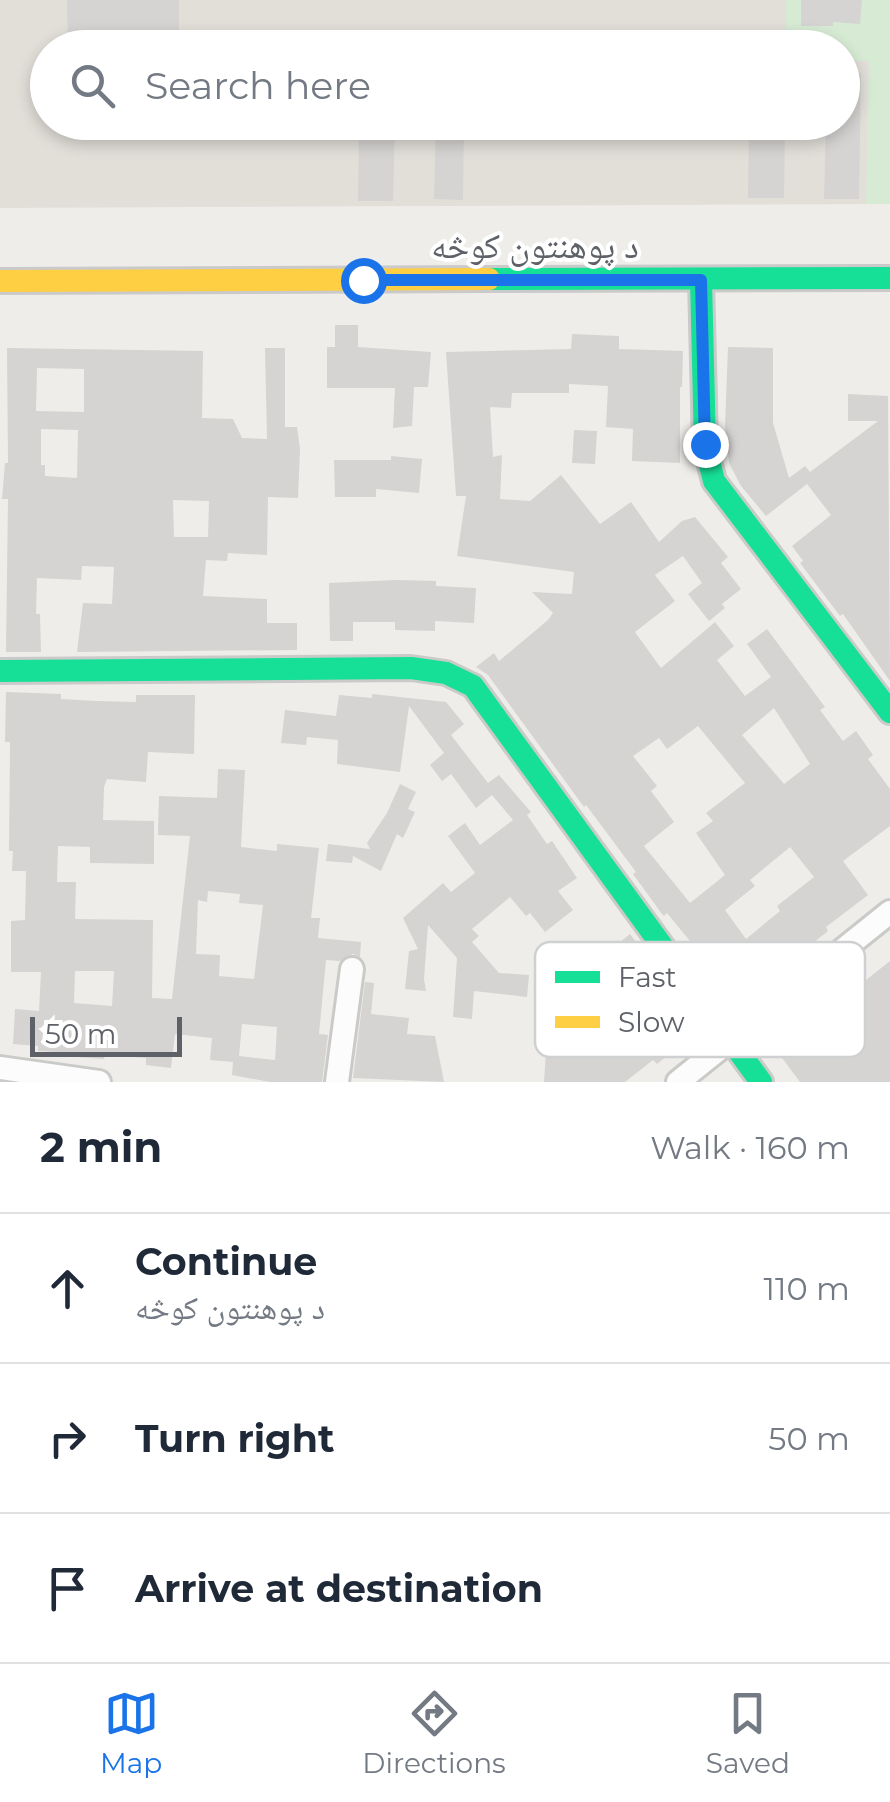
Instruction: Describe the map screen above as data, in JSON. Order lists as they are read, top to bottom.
{
  "streets": {
    "street": ["د پوهنتون کوڅه"]
  },
  "legend": ["Fast", "Slow"],
  "scale_bar": "50 m",
  "page": {
    "search": "Search here",
    "scale": "50 m",
    "heading": ["2 min", "Walk · 160 m"],
    "list": [
      ["Continue", "د پوهنتون کوڅه", "110 m"],
      ["Turn right", "50 m"],
      "Arrive at destination"
    ],
    "nav": ["Map", "Directions", "Saved"]
  }
}
